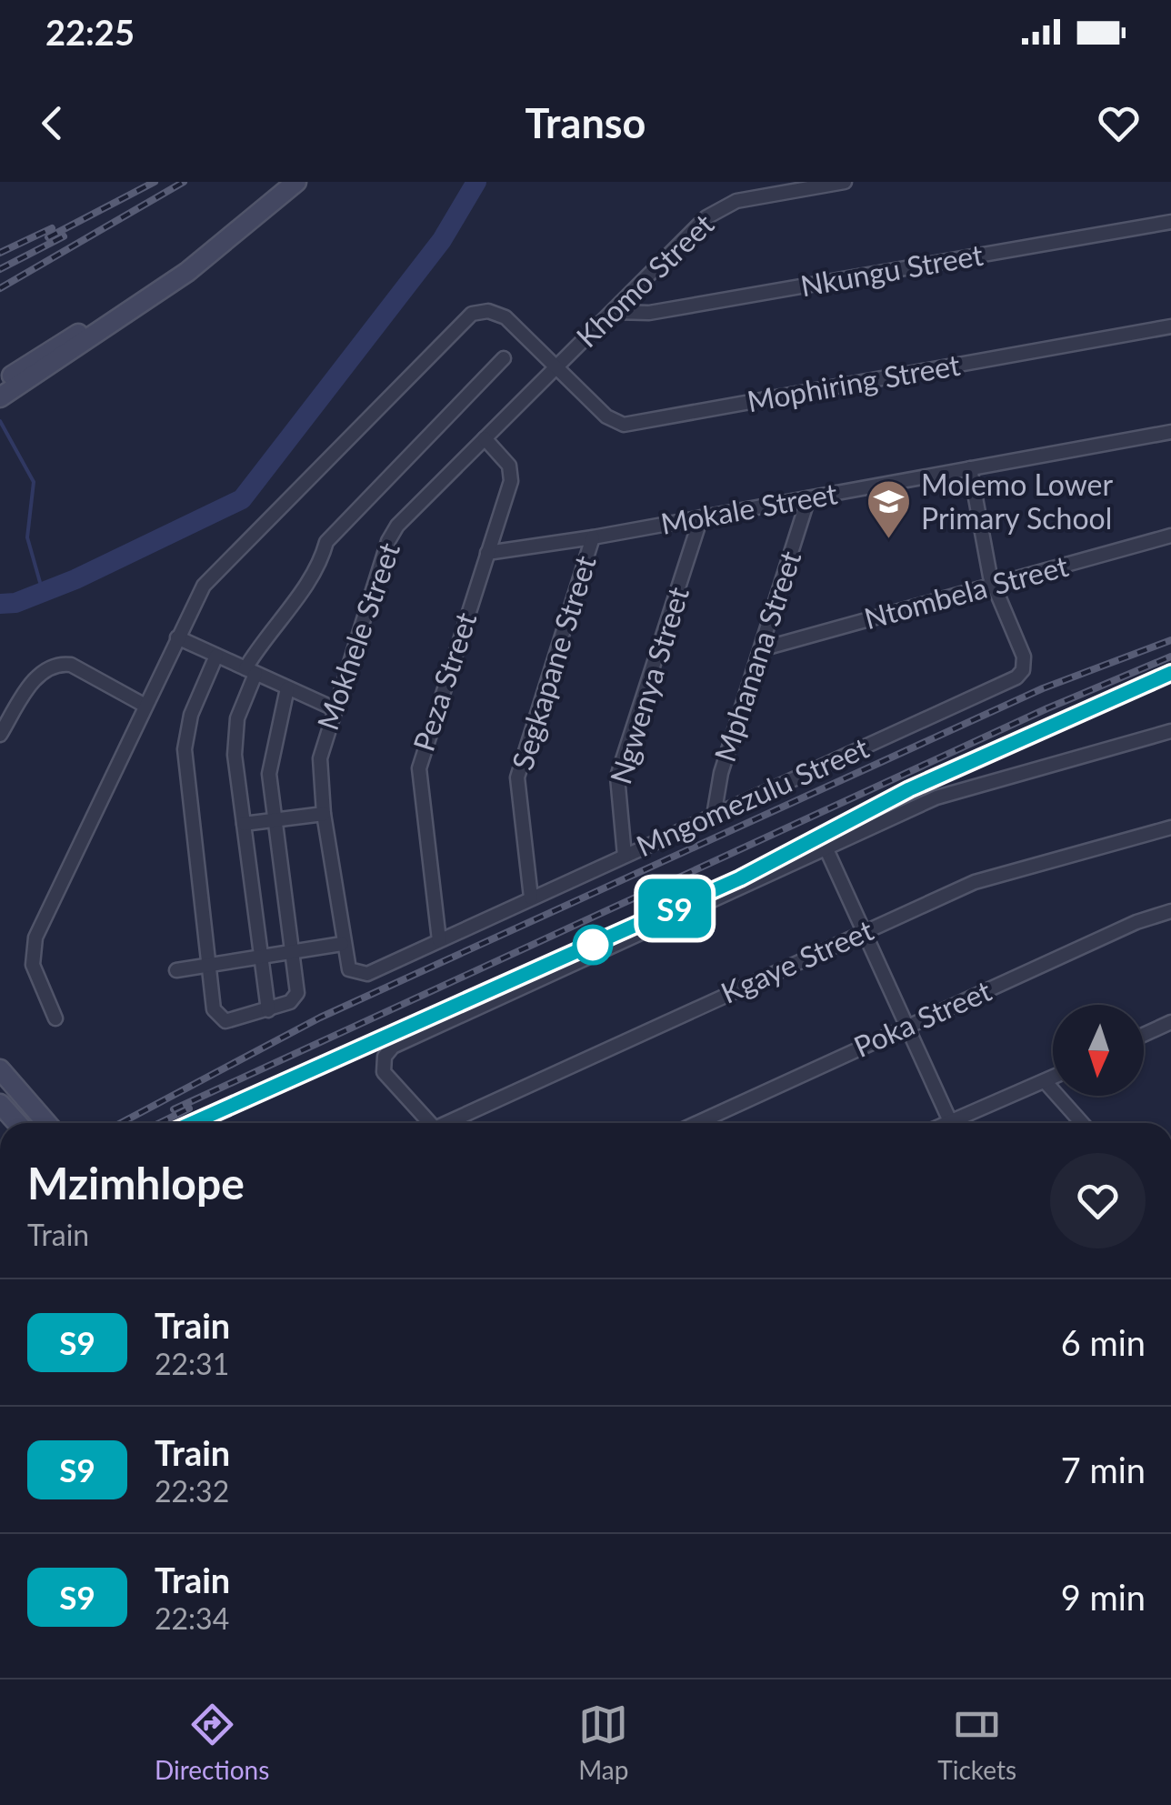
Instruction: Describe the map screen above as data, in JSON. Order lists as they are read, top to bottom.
{
  "streets": {
    "street": [
      "Nkungu Street",
      "Khomo Street",
      "Mophiring Street",
      "Mokale Street",
      "Ntombela Street",
      "Mokhele Street",
      "Mphanana Street",
      "Segkapane Street",
      "Peza Street",
      "Ngwenya Street",
      "Mngomezulu Street",
      "Kgaye Street",
      "Poka Street"
    ]
  },
  "crossings": [
    ["Nkungu Street", "Khomo Street"],
    ["Khomo Street", "Mophiring Street"],
    ["Khomo Street", "Mokhele Street"],
    ["Mophiring Street", "Mokhele Street"],
    ["Mokale Street", "Mphanana Street"],
    ["Mokale Street", "Segkapane Street"],
    ["Mokale Street", "Peza Street"],
    ["Mokale Street", "Ngwenya Street"],
    ["Ntombela Street", "Mphanana Street"],
    ["Ntombela Street", "Mngomezulu Street"],
    ["Mokhele Street", "Peza Street"],
    ["Mokhele Street", "Mngomezulu Street"],
    ["Mphanana Street", "Mngomezulu Street"],
    ["Segkapane Street", "Mngomezulu Street"],
    ["Peza Street", "Mngomezulu Street"],
    ["Ngwenya Street", "Mngomezulu Street"]
  ],
  "places": {
    "school or university": ["Molemo Lower Primary School"]
  },
  "north": "bottom",
  "page": {
    "status": "22:25",
    "header": "Transo",
    "on_map": "S9",
    "heading": ["Mzimhlope", "Train"],
    "list": [
      {
        "mark": "S9",
        "name": "Train",
        "note": "22:31",
        "value": "6 min"
      },
      {
        "mark": "S9",
        "name": "Train",
        "note": "22:32",
        "value": "7 min"
      },
      {
        "mark": "S9",
        "name": "Train",
        "note": "22:34",
        "value": "9 min"
      }
    ],
    "tabs": ["Directions", "Map", "Tickets"]
  }
}
